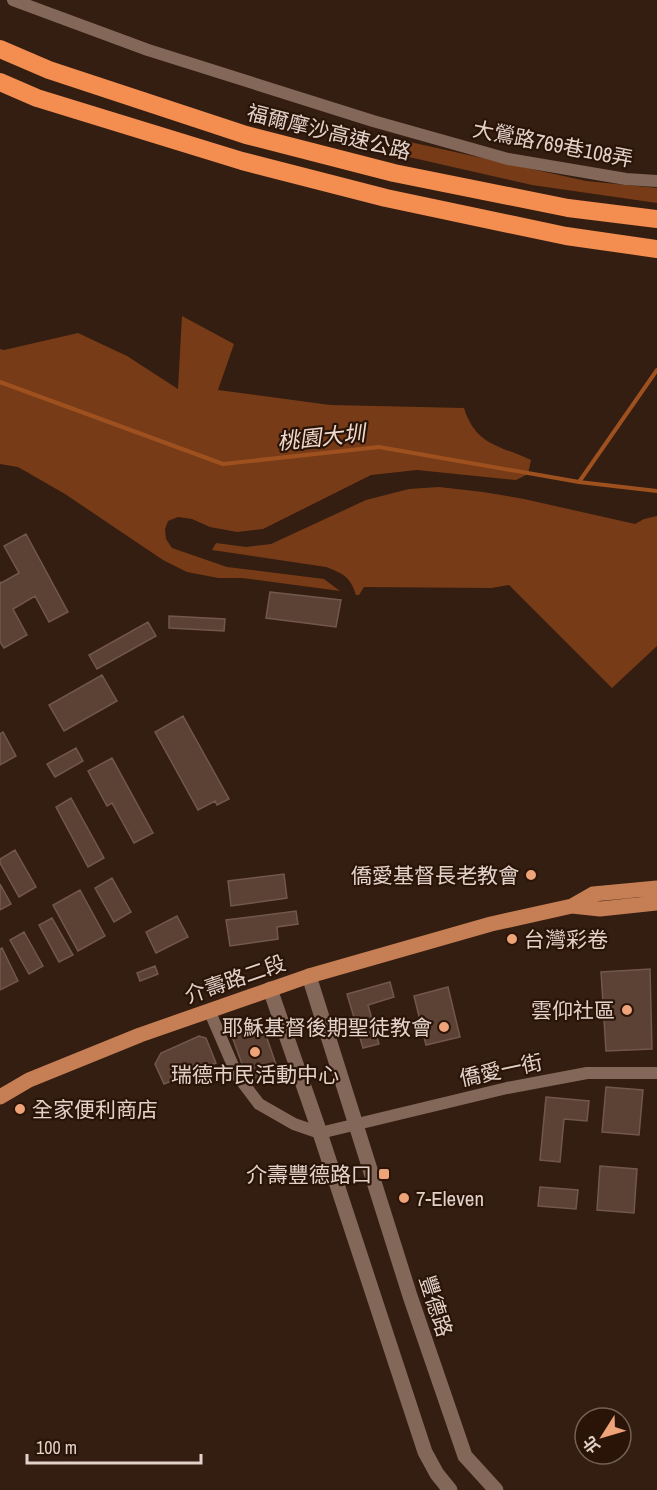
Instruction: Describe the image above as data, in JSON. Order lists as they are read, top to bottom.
{
  "streets": {
    "highway": ["福爾摩沙高速公路"],
    "main road": ["介壽路二段", "豐德路"],
    "street": ["大鶯路769巷108弄", "僑愛一街"]
  },
  "crossings": [
    ["介壽路二段", "豐德路"],
    ["僑愛一街", "豐德路"]
  ],
  "water": ["桃園大圳"],
  "places": {
    "other": [
      "僑愛基督長老教會",
      "台灣彩卷",
      "雲仰社區",
      "耶穌基督後期聖徒教會",
      "瑞德市民活動中心",
      "全家便利商店",
      "7-Eleven"
    ],
    "transit": ["介壽豐德路口"]
  },
  "scale_bar": "100 m",
  "north": "bottom left"
}
